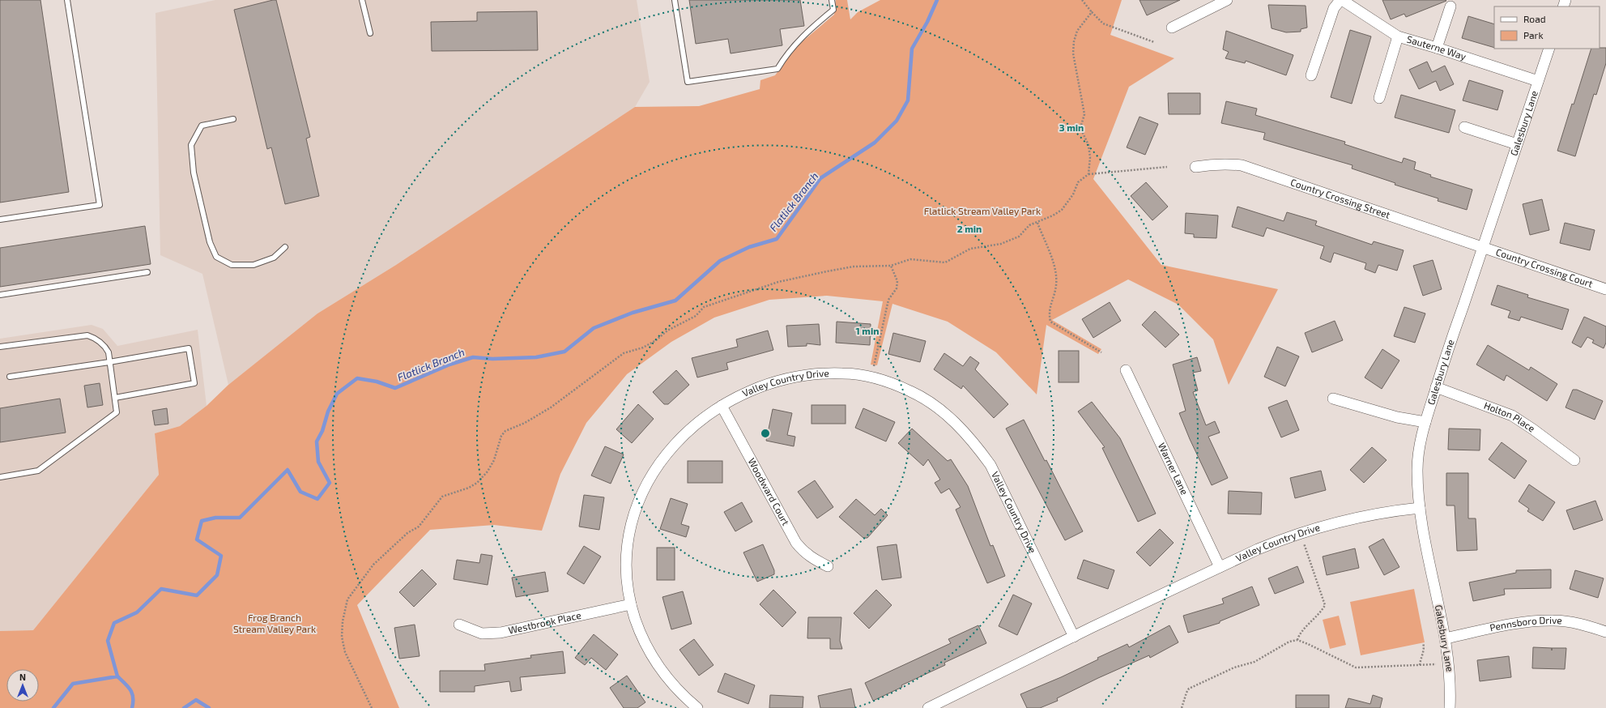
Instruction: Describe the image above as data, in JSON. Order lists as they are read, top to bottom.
{
  "streets": {
    "street": [
      "Sauterne Way",
      "Galesbury Lane",
      "Country Crossing Street",
      "Country Crossing Court",
      "Valley Country Drive",
      "Holton Place",
      "Warner Lane",
      "Woodward Court",
      "Westbrook Place",
      "Pennsboro Drive"
    ]
  },
  "crossings": [
    ["Sauterne Way", "Galesbury Lane"],
    ["Galesbury Lane", "Country Crossing Street"],
    ["Galesbury Lane", "Country Crossing Court"],
    ["Galesbury Lane", "Valley Country Drive"],
    ["Galesbury Lane", "Holton Place"],
    ["Galesbury Lane", "Pennsboro Drive"],
    ["Country Crossing Street", "Country Crossing Court"],
    ["Valley Country Drive", "Warner Lane"],
    ["Valley Country Drive", "Woodward Court"],
    ["Valley Country Drive", "Westbrook Place"]
  ],
  "water": ["Flatlick Branch"],
  "parks": ["Flatlick Stream Valley Park", "Frog Branch Stream Valley Park"],
  "legend": ["Road", "Park"],
  "north": "top",
  "rings": ["3 min", "2 min", "1 min"]
}
